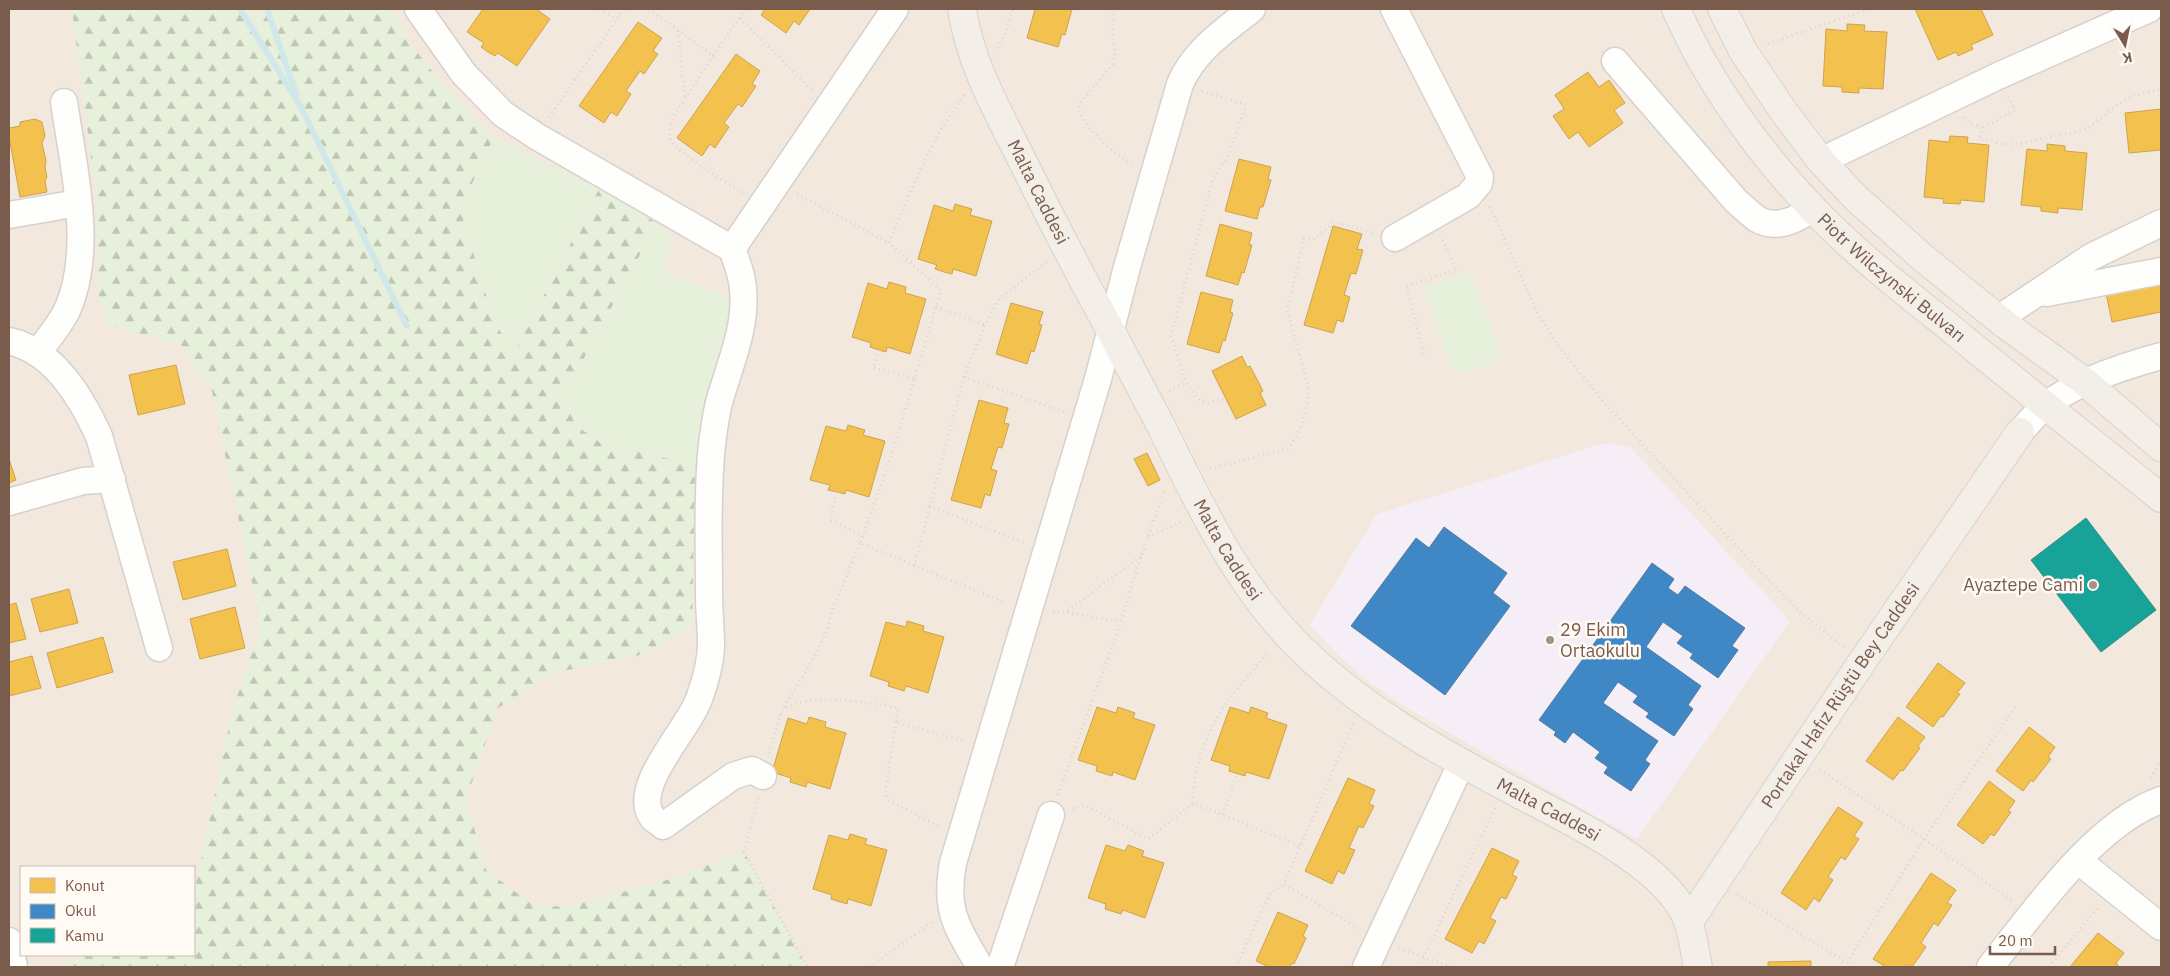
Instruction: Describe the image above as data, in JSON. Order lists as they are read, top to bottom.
{
  "streets": {
    "main road": ["Malta Caddesi", "Piotr Wilczynski Bulvarı", "Portakal Hafız Rüştü Bey Caddesi"]
  },
  "crossings": [
    ["Malta Caddesi", "Portakal Hafız Rüştü Bey Caddesi"]
  ],
  "places": ["Ayaztepe Cami", "29 Ekim Ortaokulu"],
  "legend": ["Konut", "Okul", "Kamu"],
  "scale_bar": "20 m",
  "north": "bottom"
}
